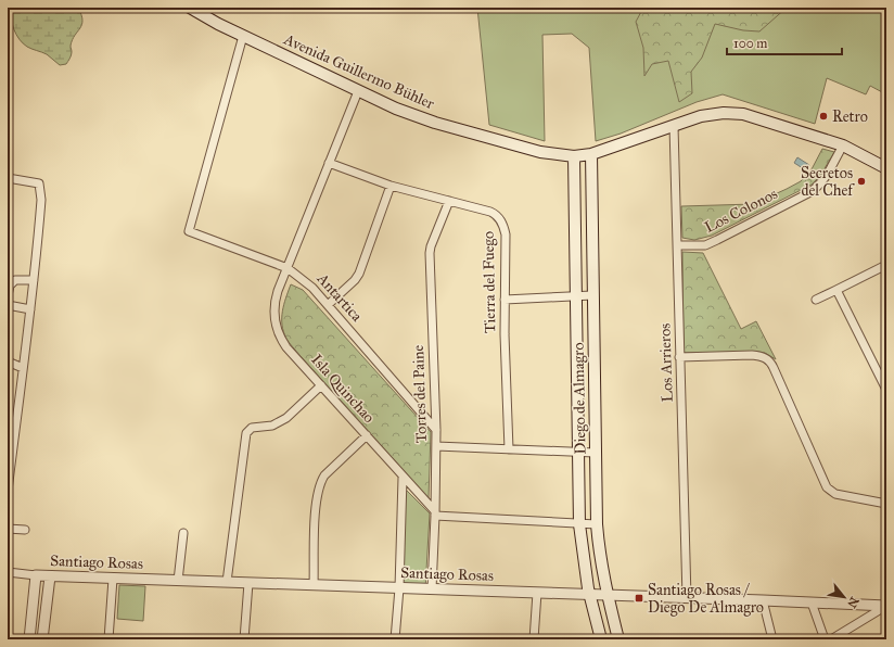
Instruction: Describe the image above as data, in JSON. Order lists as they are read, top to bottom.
{
  "streets": {
    "main road": ["Avenida Guillermo Bühler", "Diego de Almagro"],
    "street": [
      "Los Colonos",
      "Tierra del Fuego",
      "Antartica",
      "Los Arrieros",
      "Isla Quinchao",
      "Torres del Paine",
      "Santiago Rosas"
    ]
  },
  "crossings": [
    ["Avenida Guillermo Bühler", "Los Colonos"],
    ["Avenida Guillermo Bühler", "Antartica"],
    ["Avenida Guillermo Bühler", "Los Arrieros"],
    ["Avenida Guillermo Bühler", "Isla Quinchao"],
    ["Avenida Guillermo Bühler", "Diego de Almagro"],
    ["Los Colonos", "Los Arrieros"],
    ["Tierra del Fuego", "Isla Quinchao"],
    ["Tierra del Fuego", "Torres del Paine"],
    ["Antartica", "Isla Quinchao"],
    ["Antartica", "Torres del Paine"],
    ["Los Arrieros", "Santiago Rosas"],
    ["Isla Quinchao", "Torres del Paine"],
    ["Torres del Paine", "Santiago Rosas"],
    ["Diego de Almagro", "Santiago Rosas"]
  ],
  "places": {
    "other": ["Retro", "Secretos del Chef"],
    "transit": ["Santiago Rosas / Diego De Almagro"]
  },
  "scale_bar": "100 m",
  "north": "bottom right"
}
